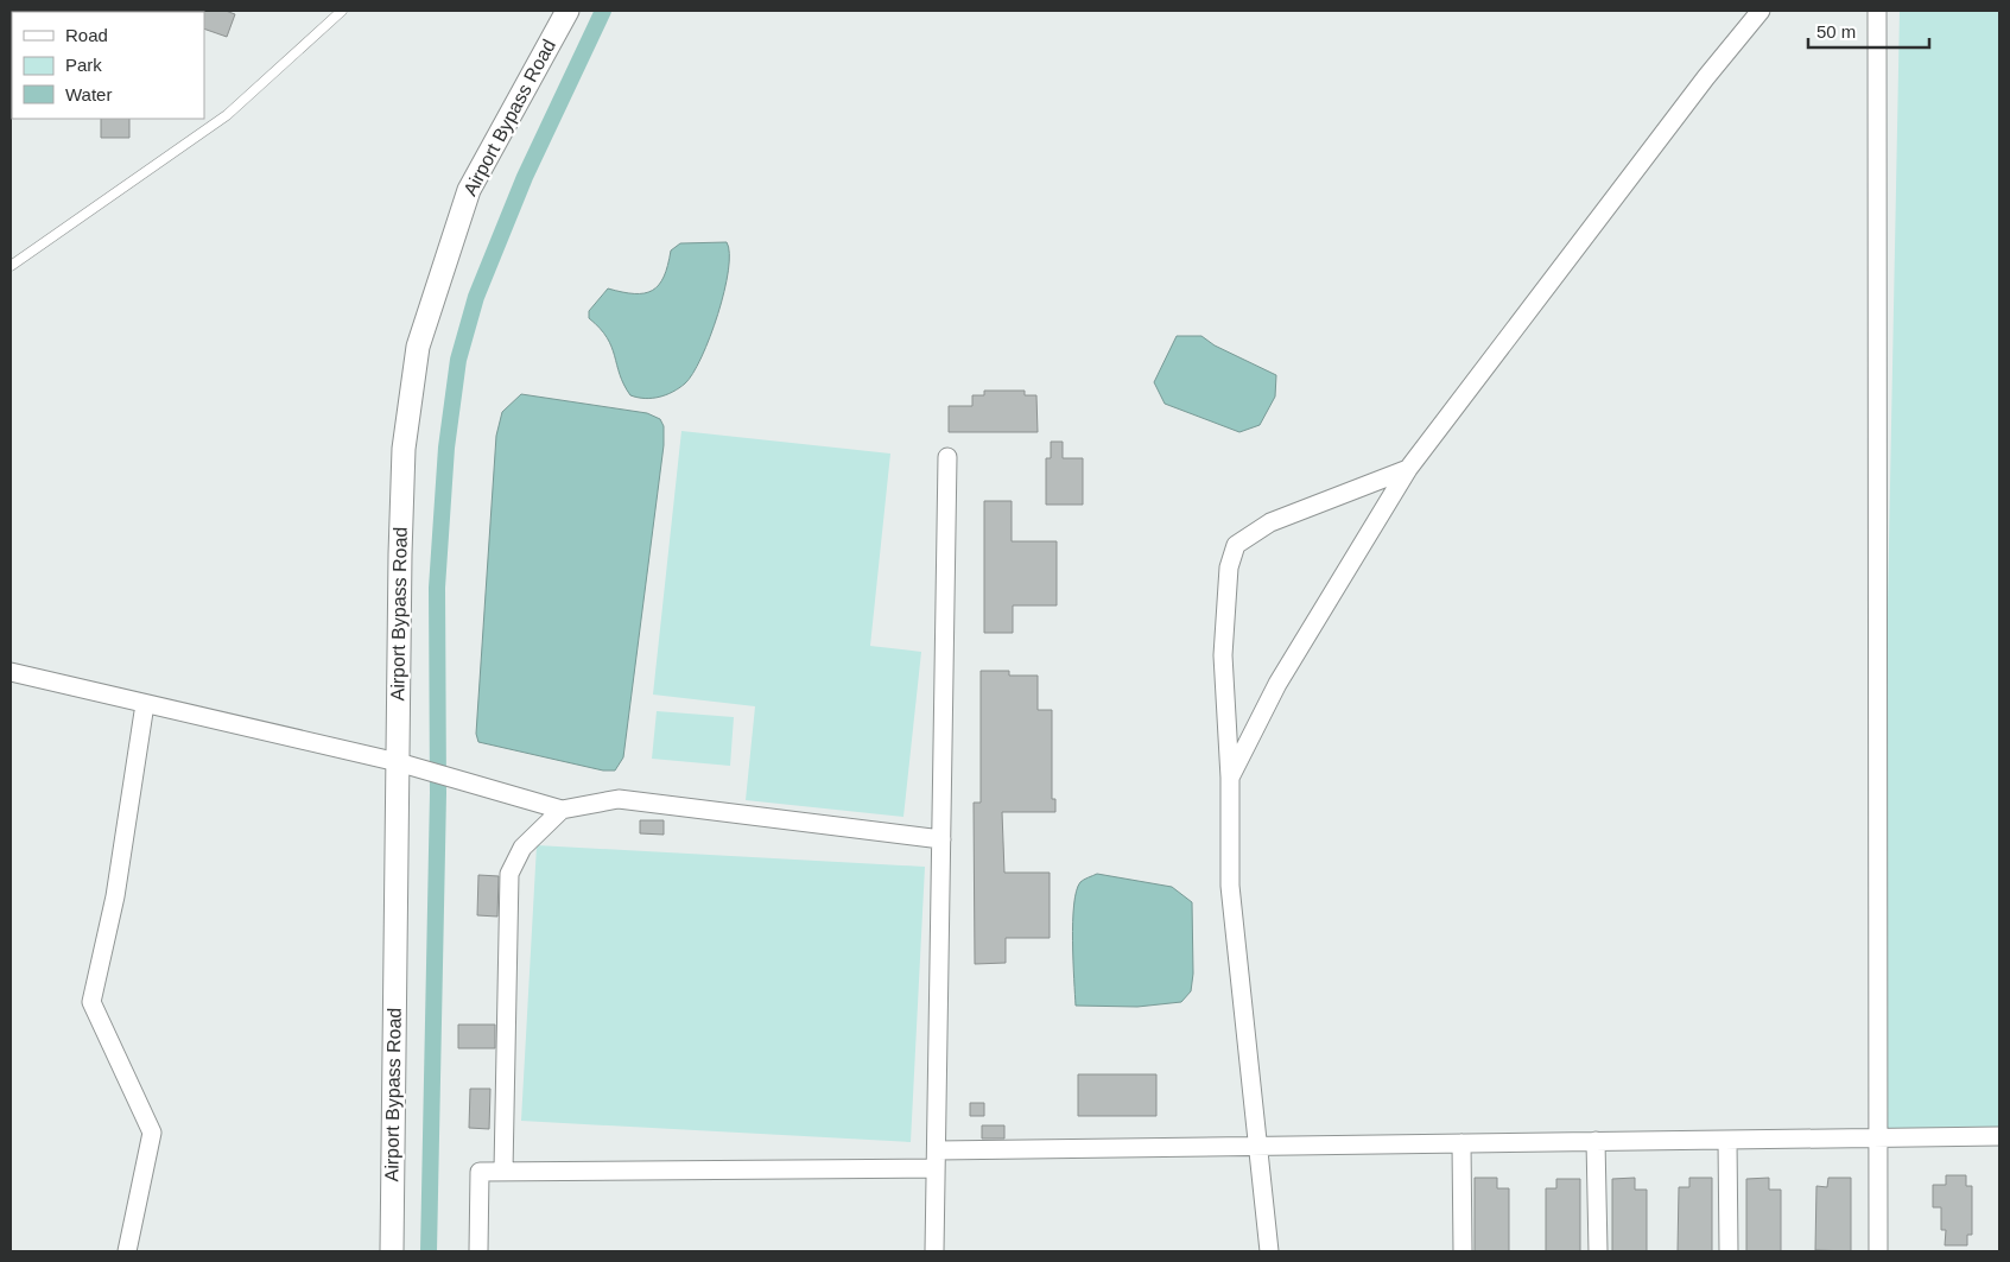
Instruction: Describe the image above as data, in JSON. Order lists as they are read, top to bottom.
{
  "streets": {
    "street": ["Airport Bypass Road"]
  },
  "legend": ["Road", "Park", "Water"],
  "scale_bar": "50 m"
}
